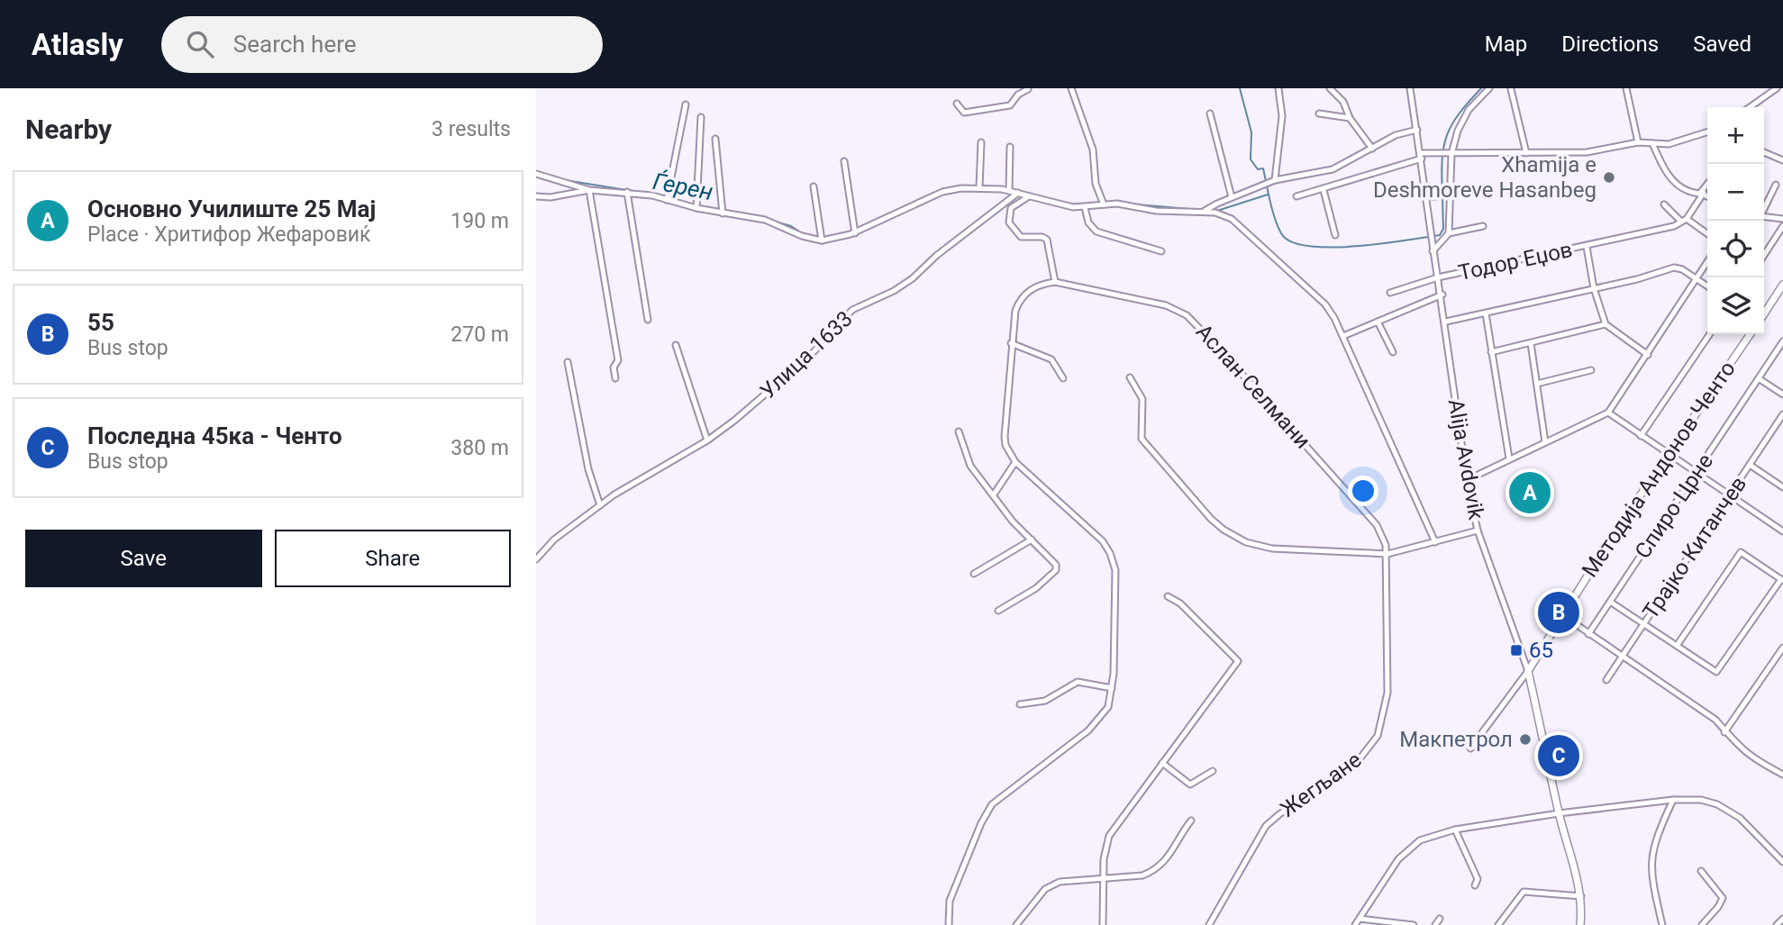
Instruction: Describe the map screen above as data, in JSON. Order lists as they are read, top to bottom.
{
  "streets": {
    "main road": ["Методија Андонов Ченто"],
    "street": [
      "Тодор Еџов",
      "Улица 1633",
      "Аслан Селмани",
      "Alija Avdovik",
      "Спиро Црне",
      "Трајко Китанчев",
      "Жегљане"
    ]
  },
  "crossings": [
    ["Тодор Еџов", "Alija Avdovik"],
    ["Аслан Селмани", "Жегљане"],
    ["Alija Avdovik", "Методија Андонов Ченто"]
  ],
  "water": ["Ѓерен"],
  "places": {
    "other": ["Xhamija e Deshmoreve Hasanbeg", "Макпетрол"],
    "transit": ["65"]
  },
  "page": {
    "header": "Atlasly",
    "search": "Search here",
    "nav": ["Map", "Directions", "Saved"],
    "heading": ["Nearby", "3 results"],
    "map_buttons": ["+", "−"],
    "list": [
      {
        "mark": "A",
        "name": "Основно Училиште 25 Мај",
        "note": "Place · Хритифор Жефаровиќ",
        "value": "190 m"
      },
      {
        "mark": "B",
        "name": "55",
        "note": "Bus stop",
        "value": "270 m"
      },
      {
        "mark": "C",
        "name": "Последна 45ка - Ченто",
        "note": "Bus stop",
        "value": "380 m"
      }
    ],
    "pins": ["A", "B", "C"],
    "buttons": ["Save", "Share"]
  }
}
